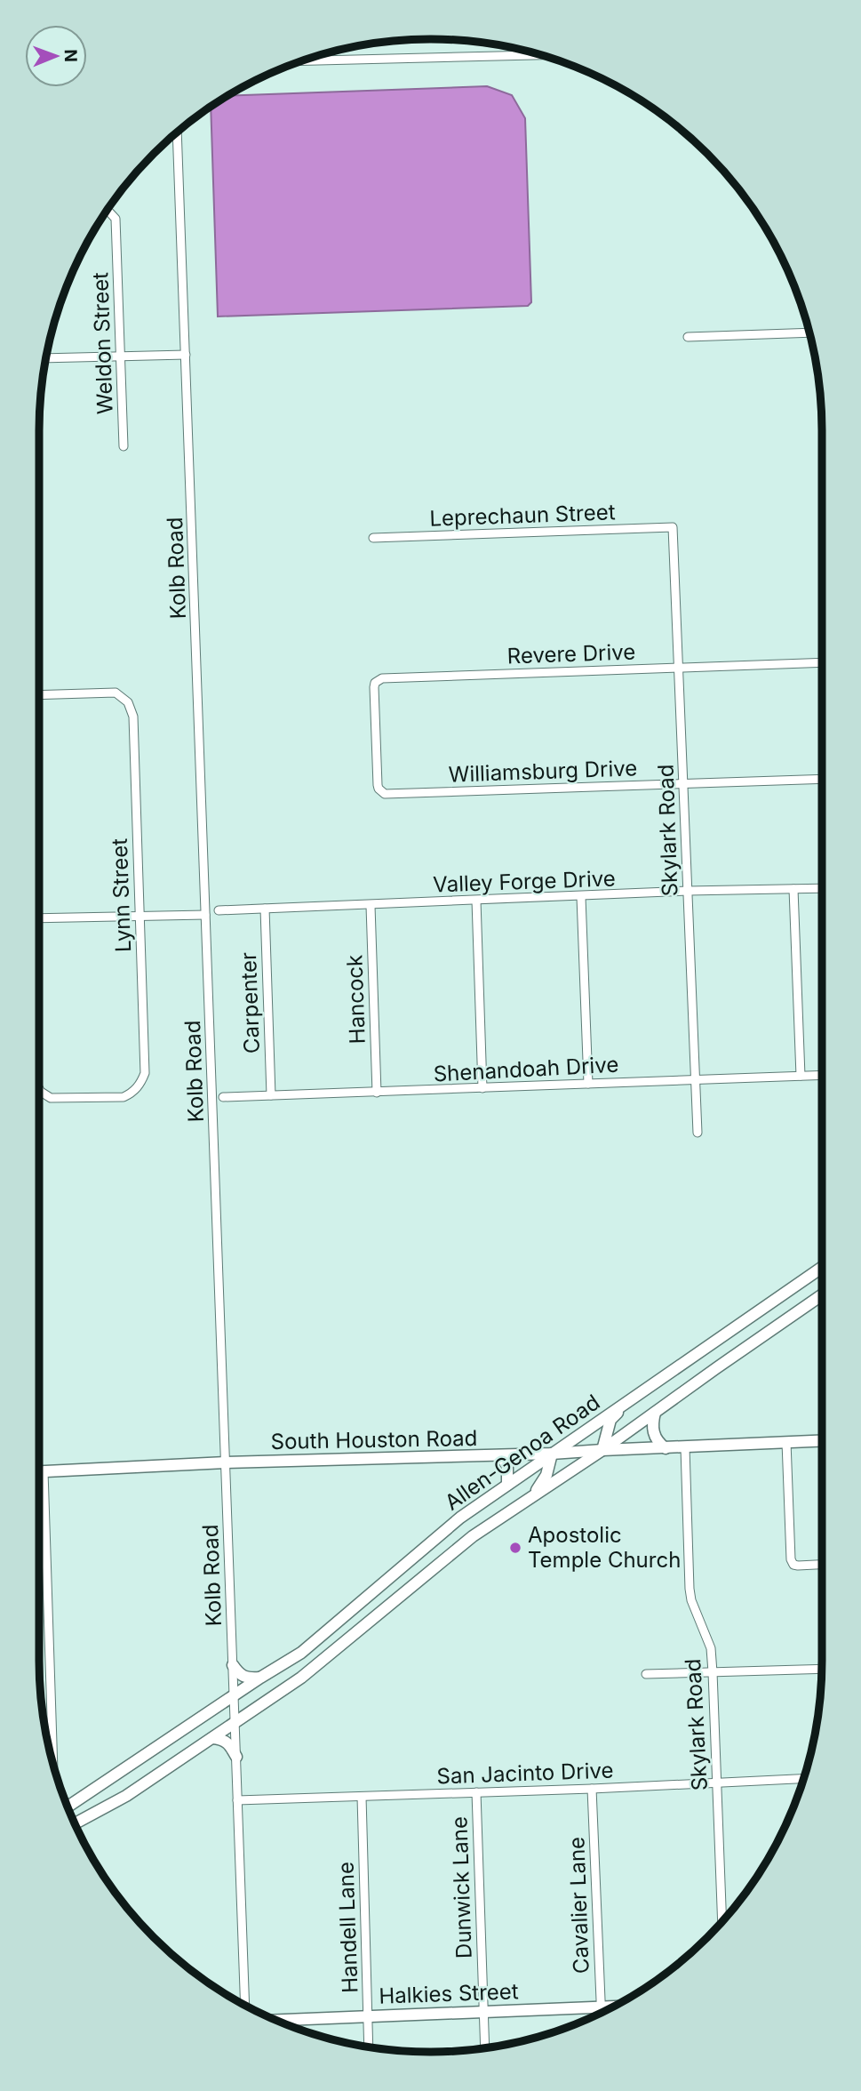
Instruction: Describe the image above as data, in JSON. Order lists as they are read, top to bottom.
{
  "streets": {
    "main road": ["South Houston Road", "Allen-Genoa Road", "Halkies Street"],
    "street": [
      "Weldon Street",
      "Leprechaun Street",
      "Kolb Road",
      "Revere Drive",
      "Williamsburg Drive",
      "Skylark Road",
      "Valley Forge Drive",
      "Lynn Street",
      "Hancock",
      "Carpenter",
      "Shenandoah Drive",
      "San Jacinto Drive",
      "Dunwick Lane",
      "Cavalier Lane",
      "Handell Lane"
    ]
  },
  "crossings": [
    ["Leprechaun Street", "Skylark Road"],
    ["Kolb Road", "South Houston Road"],
    ["Kolb Road", "Allen-Genoa Road"],
    ["Kolb Road", "San Jacinto Drive"],
    ["Revere Drive", "Williamsburg Drive"],
    ["Revere Drive", "Skylark Road"],
    ["Williamsburg Drive", "Skylark Road"],
    ["Skylark Road", "Valley Forge Drive"],
    ["Skylark Road", "Shenandoah Drive"],
    ["Skylark Road", "South Houston Road"],
    ["Skylark Road", "San Jacinto Drive"],
    ["Valley Forge Drive", "Hancock"],
    ["Valley Forge Drive", "Carpenter"],
    ["Hancock", "Shenandoah Drive"],
    ["Carpenter", "Shenandoah Drive"],
    ["South Houston Road", "Allen-Genoa Road"],
    ["San Jacinto Drive", "Dunwick Lane"],
    ["San Jacinto Drive", "Cavalier Lane"],
    ["San Jacinto Drive", "Handell Lane"],
    ["Dunwick Lane", "Halkies Street"],
    ["Cavalier Lane", "Halkies Street"],
    ["Handell Lane", "Halkies Street"]
  ],
  "places": ["Apostolic Temple Church"],
  "north": "right"
}
